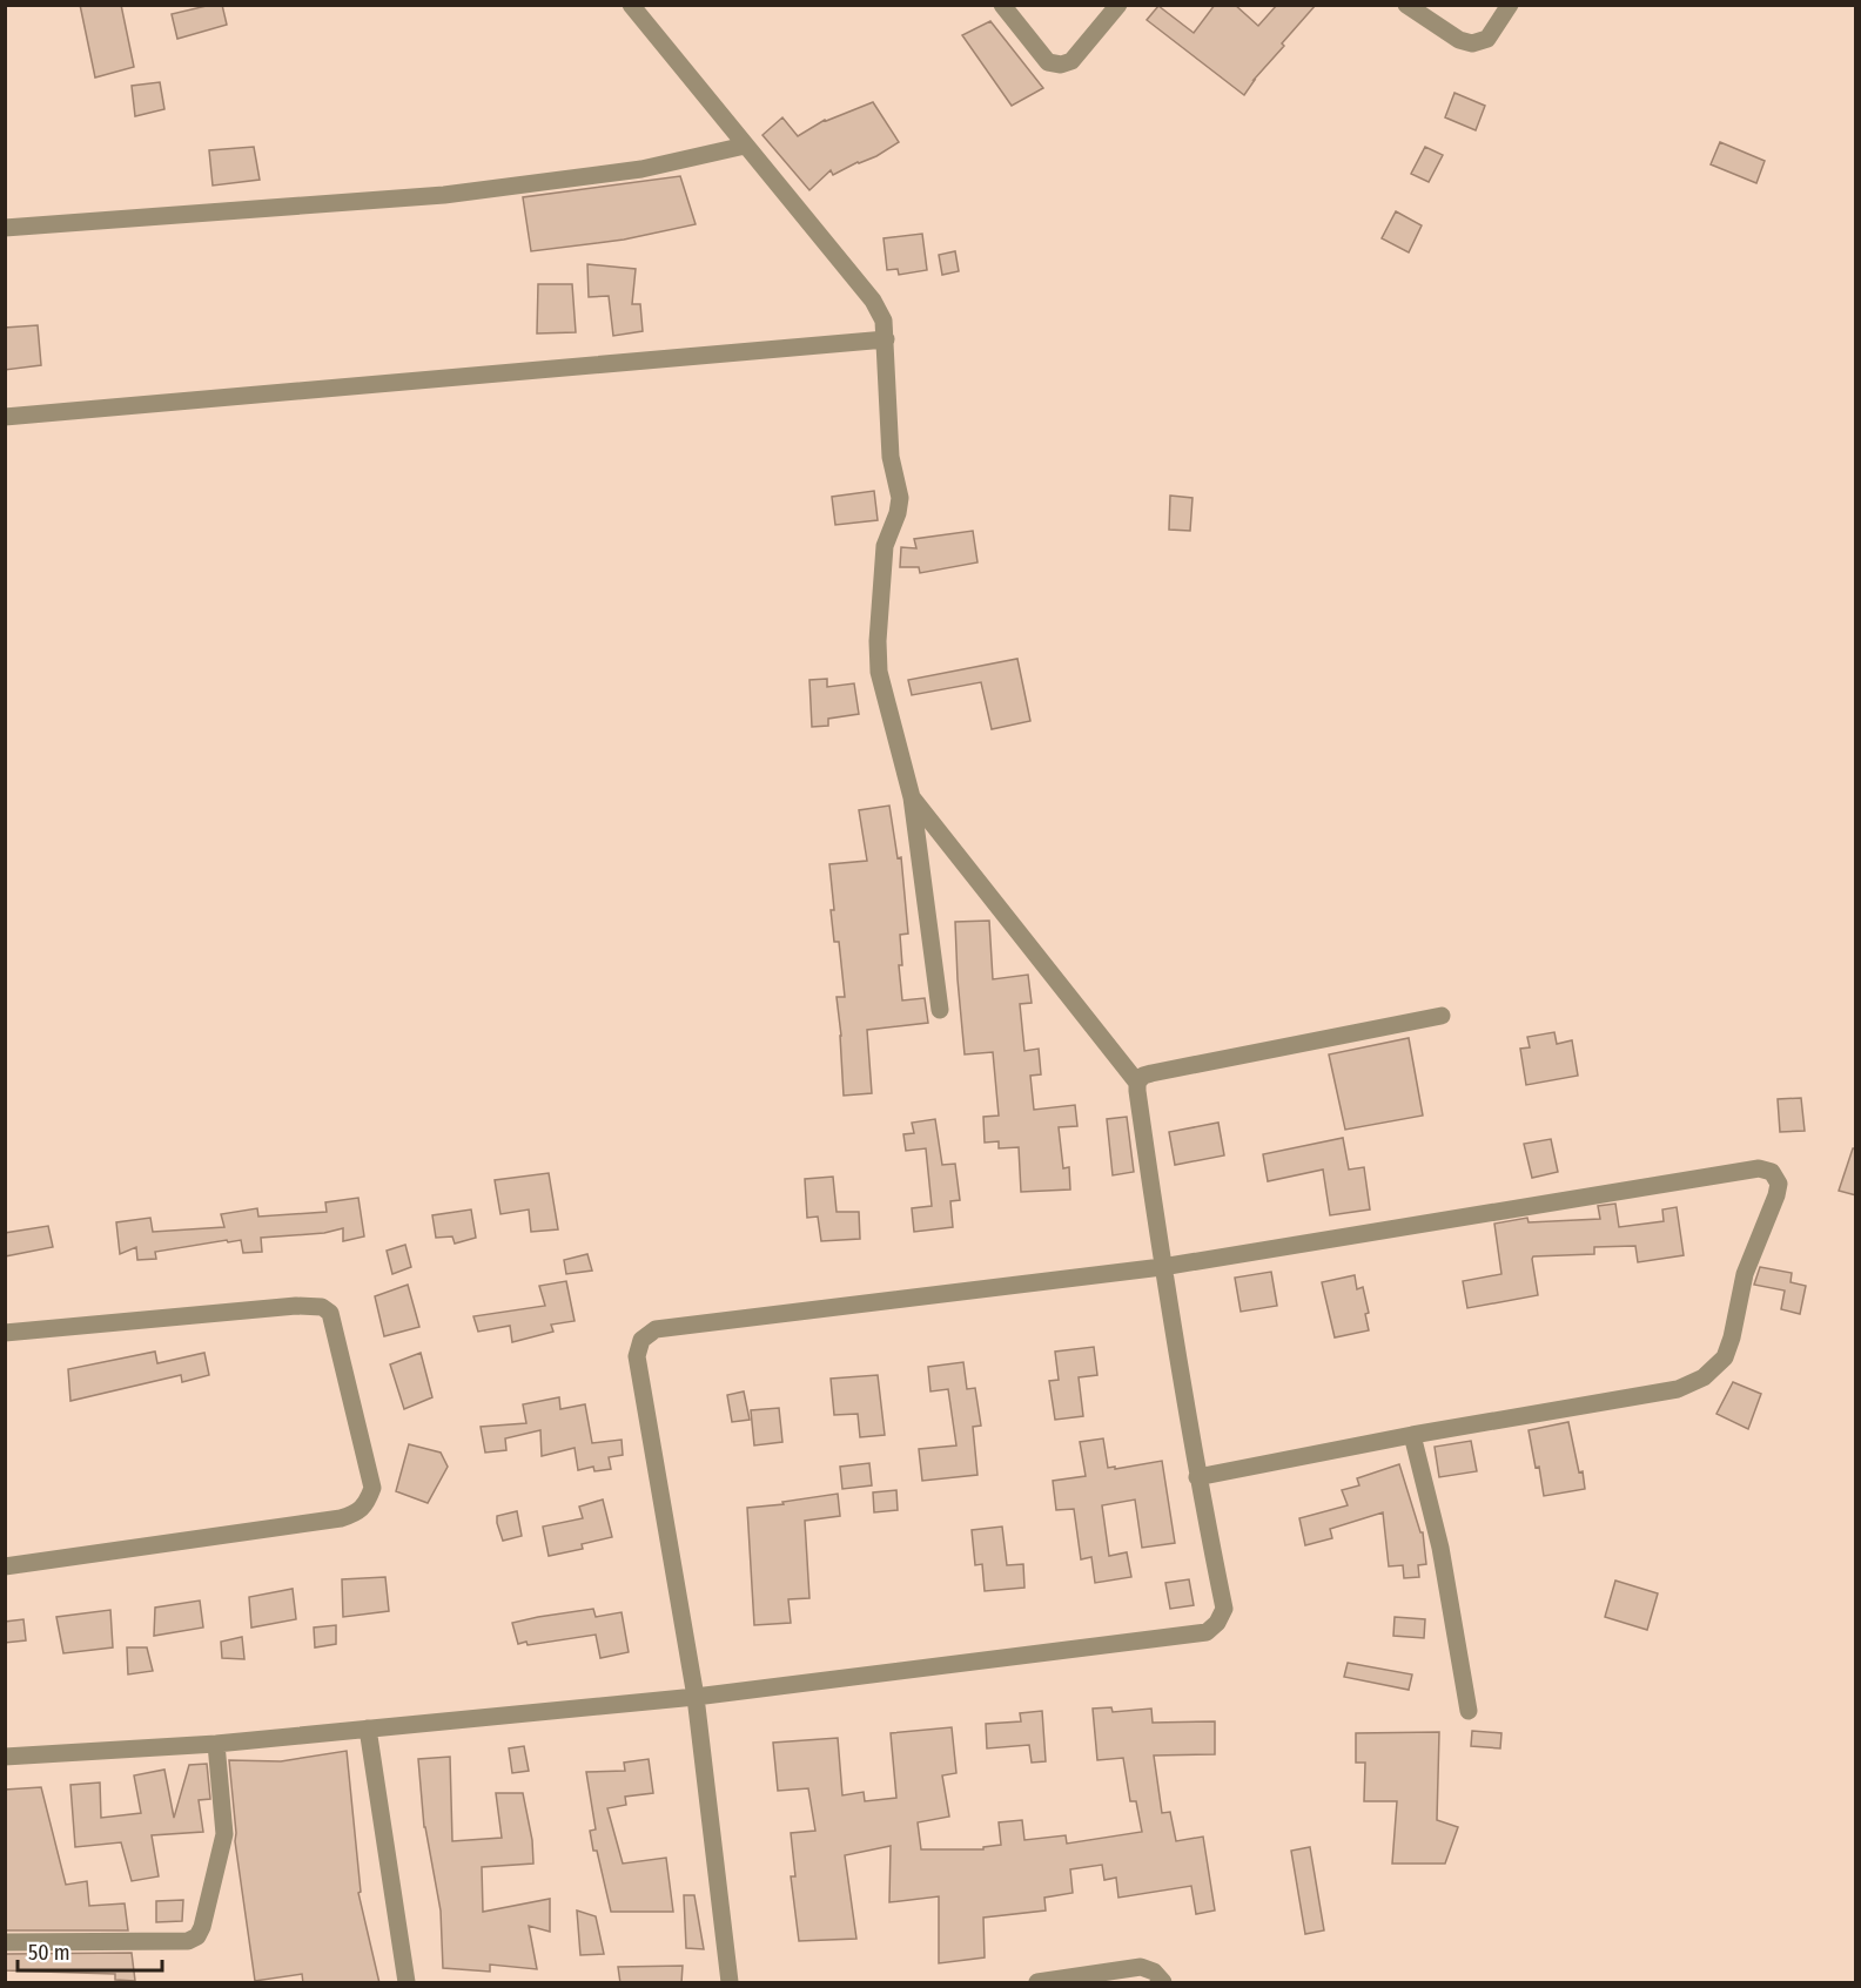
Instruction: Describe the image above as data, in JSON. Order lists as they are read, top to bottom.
{
  "scale_bar": "50 m"
}
